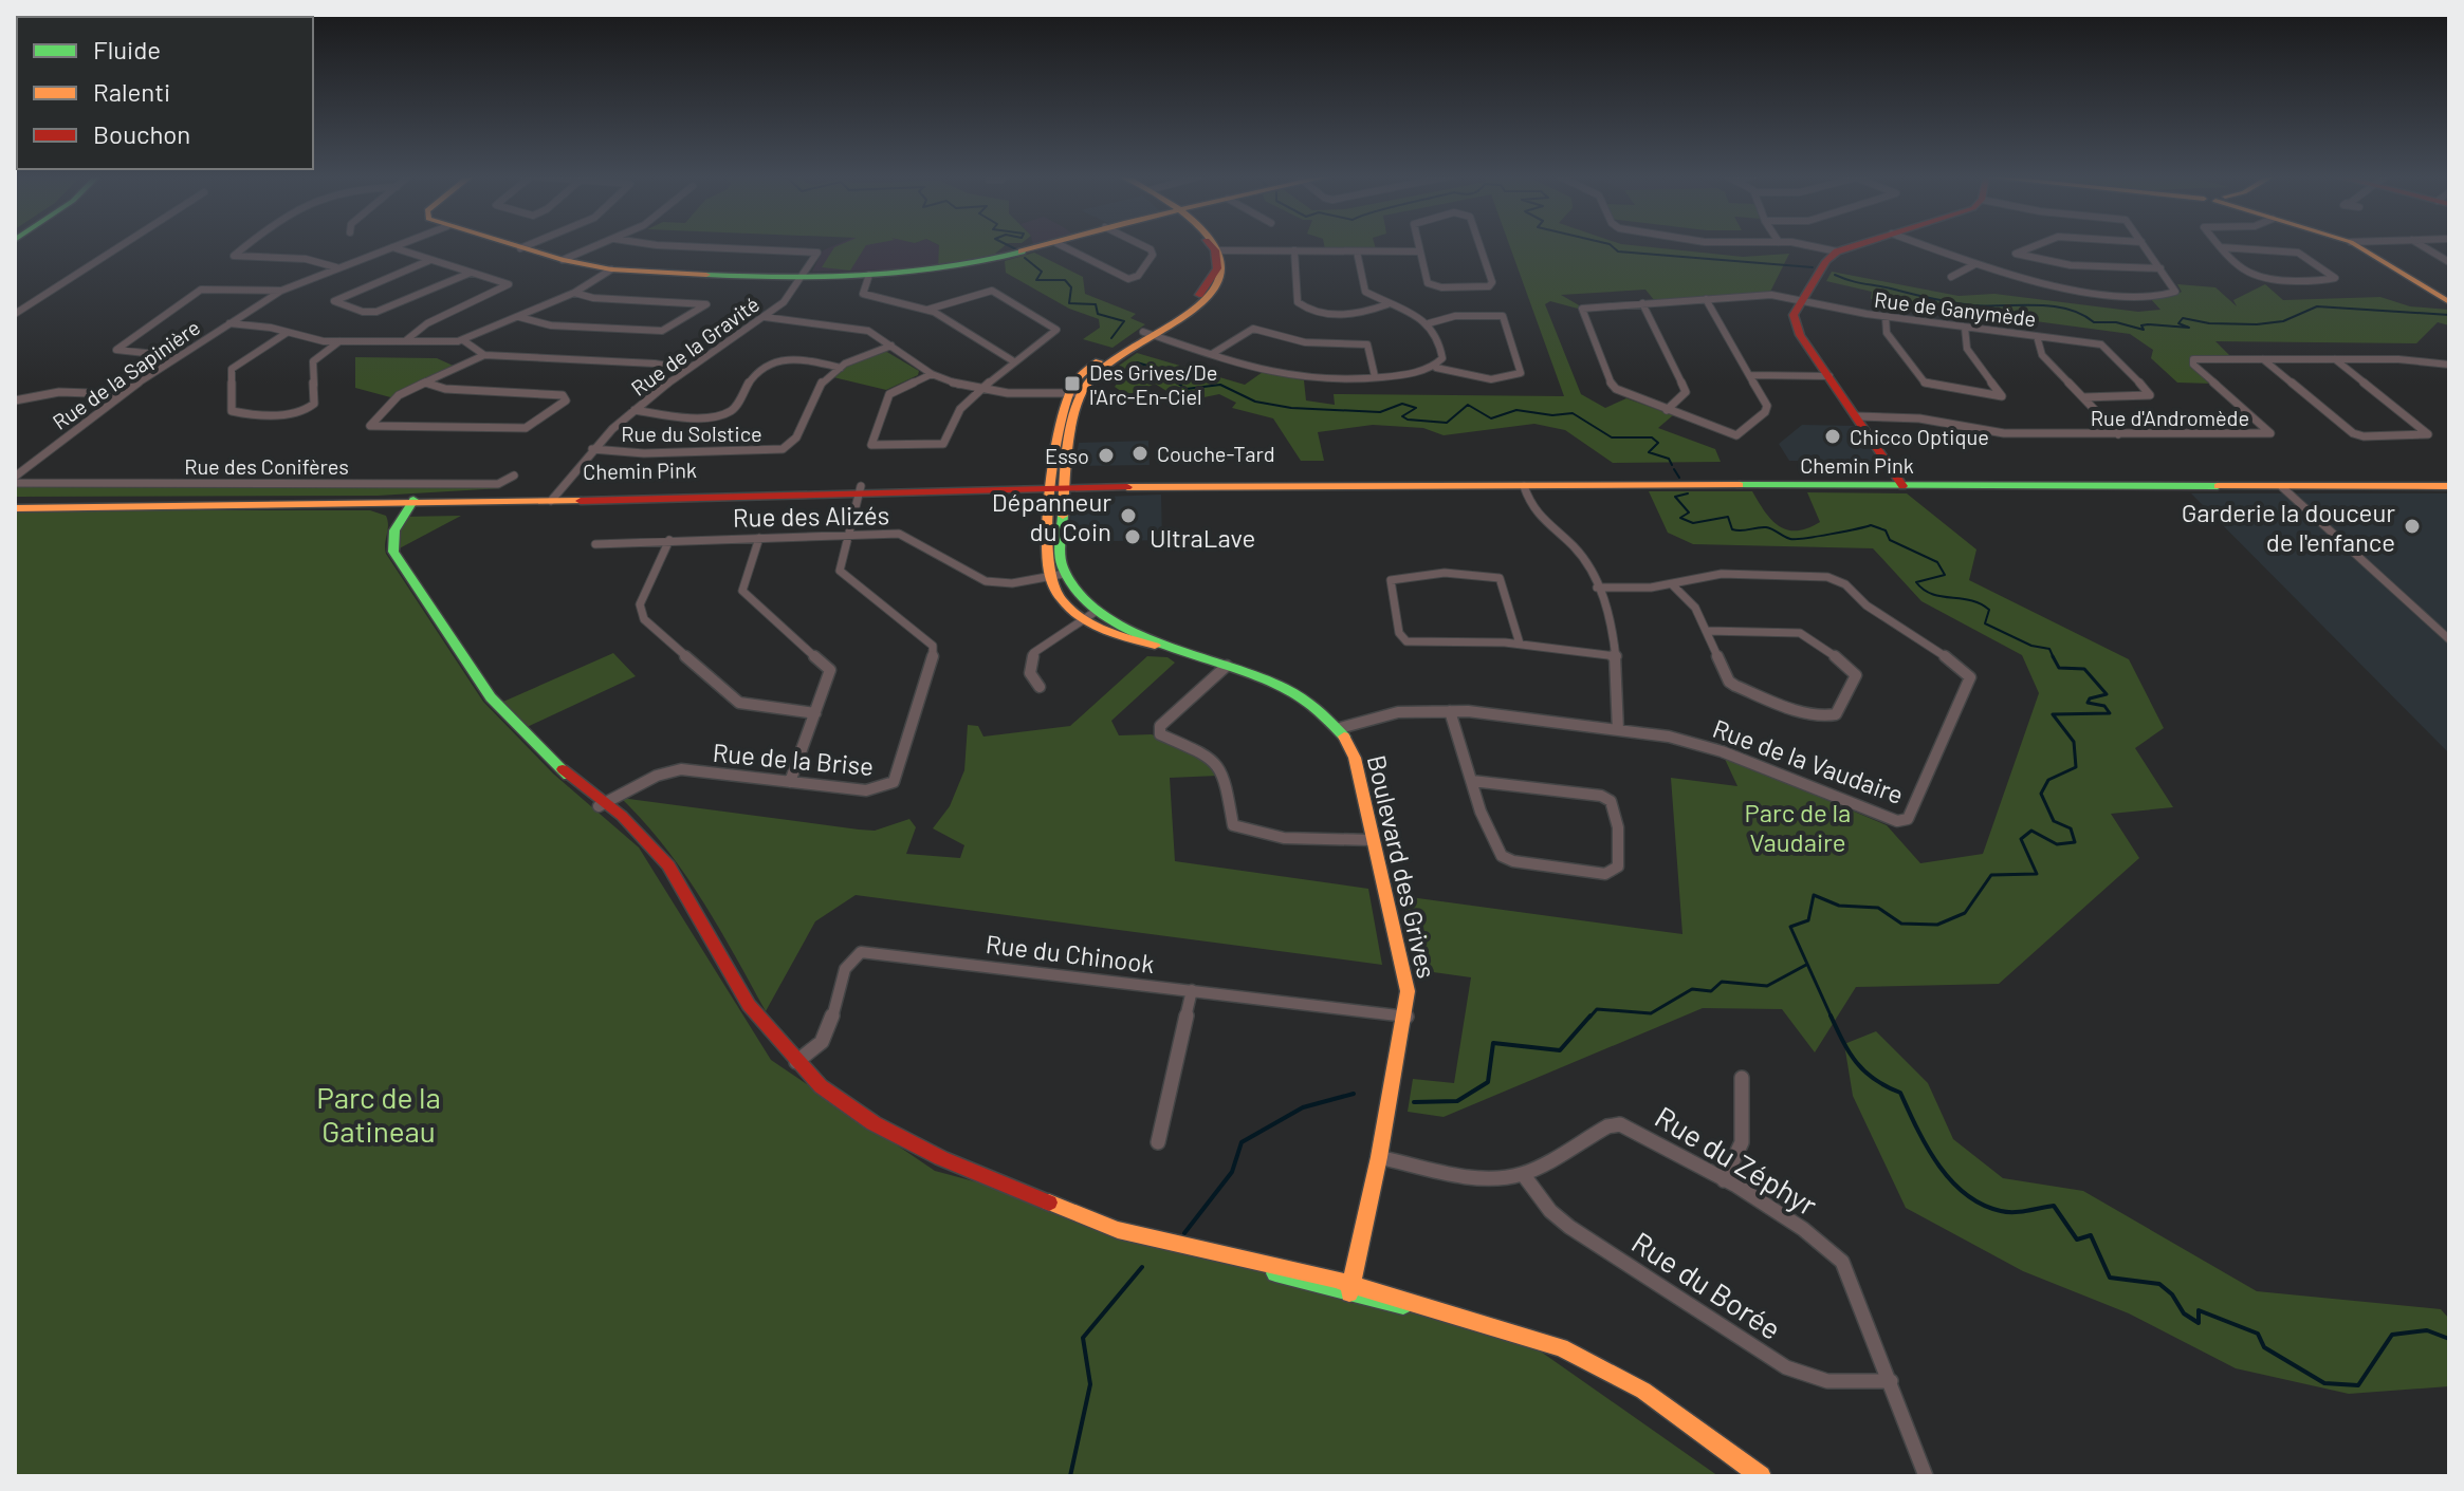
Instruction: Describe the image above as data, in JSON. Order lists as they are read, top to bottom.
{
  "streets": {
    "street": [
      "Rue de Ganymède",
      "Rue de la Gravité",
      "Rue de la Sapinière",
      "Rue d'Andromède",
      "Rue du Solstice",
      "Chemin Pink",
      "Rue des Conifères",
      "Rue des Alizés",
      "Rue de la Brise",
      "Rue de la Vaudaire",
      "Boulevard des Grives",
      "Rue du Chinook",
      "Rue du Zéphyr",
      "Rue du Borée"
    ]
  },
  "crossings": [
    ["Rue de la Gravité", "Rue du Solstice"],
    ["Rue de la Gravité", "Chemin Pink"],
    ["Rue de la Sapinière", "Rue des Conifères"],
    ["Chemin Pink", "Rue de la Brise"],
    ["Rue des Alizés", "Rue de la Brise"],
    ["Rue des Alizés", "Boulevard des Grives"],
    ["Rue de la Vaudaire", "Boulevard des Grives"],
    ["Boulevard des Grives", "Rue du Chinook"],
    ["Boulevard des Grives", "Rue du Zéphyr"],
    ["Rue du Zéphyr", "Rue du Borée"]
  ],
  "parks": ["Parc de la Vaudaire", "Parc de la Gatineau"],
  "places": {
    "transit": ["Des Grives/De l'Arc-En-Ciel"],
    "other": [
      "Chicco Optique",
      "Couche-Tard",
      "Esso",
      "Dépanneur du Coin",
      "Garderie la douceur de l'enfance",
      "UltraLave"
    ]
  },
  "legend": ["Fluide", "Ralenti", "Bouchon"]
}
